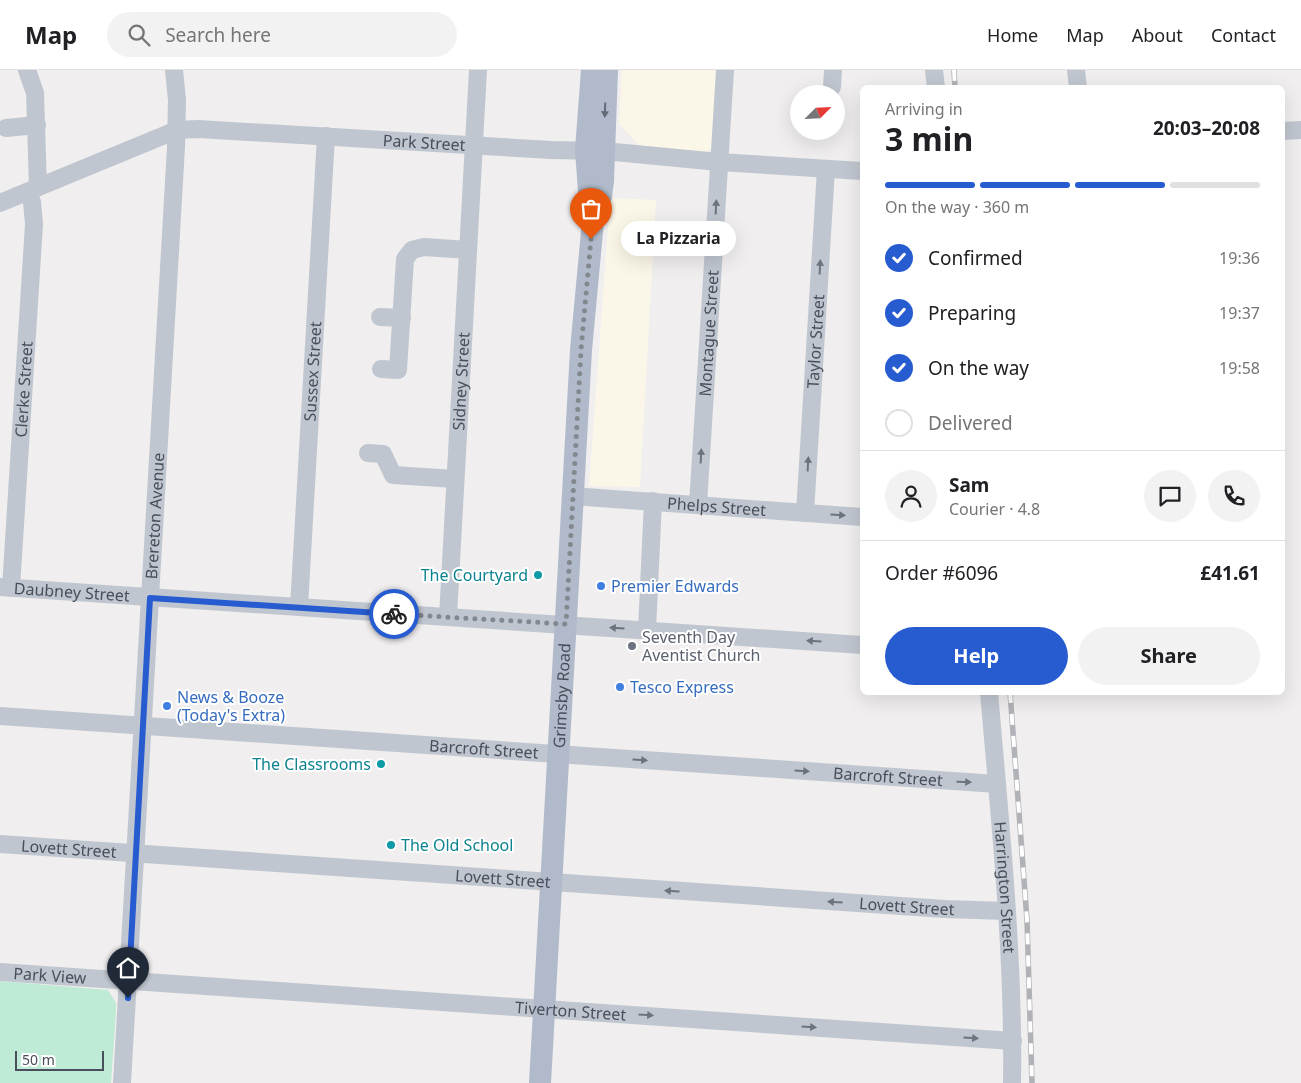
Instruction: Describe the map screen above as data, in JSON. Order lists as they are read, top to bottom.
{
  "streets": {
    "main road": ["Grimsby Road"],
    "street": [
      "Park Street",
      "Montague Street",
      "Taylor Street",
      "Sussex Street",
      "Sidney Street",
      "Clerke Street",
      "Phelps Street",
      "Brereton Avenue",
      "Daubney Street",
      "Barcroft Street",
      "Lovett Street",
      "Harrington Street",
      "Park View",
      "Tiverton Street"
    ]
  },
  "crossings": [
    ["Park Street", "Montague Street"],
    ["Park Street", "Taylor Street"],
    ["Park Street", "Sussex Street"],
    ["Park Street", "Sidney Street"],
    ["Park Street", "Clerke Street"],
    ["Park Street", "Brereton Avenue"],
    ["Park Street", "Grimsby Road"],
    ["Montague Street", "Phelps Street"],
    ["Taylor Street", "Phelps Street"],
    ["Sussex Street", "Daubney Street"],
    ["Sidney Street", "Daubney Street"],
    ["Clerke Street", "Daubney Street"],
    ["Phelps Street", "Grimsby Road"],
    ["Brereton Avenue", "Daubney Street"],
    ["Brereton Avenue", "Barcroft Street"],
    ["Brereton Avenue", "Lovett Street"],
    ["Brereton Avenue", "Park View"],
    ["Brereton Avenue", "Tiverton Street"],
    ["Daubney Street", "Grimsby Road"],
    ["Grimsby Road", "Barcroft Street"],
    ["Grimsby Road", "Lovett Street"],
    ["Grimsby Road", "Tiverton Street"],
    ["Barcroft Street", "Harrington Street"],
    ["Lovett Street", "Harrington Street"],
    ["Harrington Street", "Tiverton Street"],
    ["Park View", "Tiverton Street"]
  ],
  "one_way": [
    "Montague Street",
    "Taylor Street",
    "Barcroft Street",
    "Lovett Street",
    "Tiverton Street"
  ],
  "places": [
    "La Pizzaria",
    "The Courtyard",
    "Premier Edwards",
    "Seventh Day Aventist Church",
    "Tesco Express",
    "News & Booze (Today's Extra)",
    "The Classrooms",
    "The Old School"
  ],
  "scale_bar": "50 m",
  "north": "top right",
  "page": {
    "header": "Map",
    "search": "Search here",
    "nav": [
      "Home",
      "Map",
      "About",
      "Contact"
    ],
    "heading": ["3 min", "Arriving in", "20:03–20:08"],
    "panel": [
      "Sam",
      "Courier · 4.8",
      "Order #6096",
      "£41.61"
    ],
    "bar": "On the way · 360 m",
    "bubble": "La Pizzaria",
    "list": [
      ["Confirmed", "19:36"],
      ["Preparing", "19:37"],
      ["On the way", "19:58"],
      "Delivered"
    ],
    "buttons": ["Help", "Share"],
    "scale": "50 m"
  }
}
